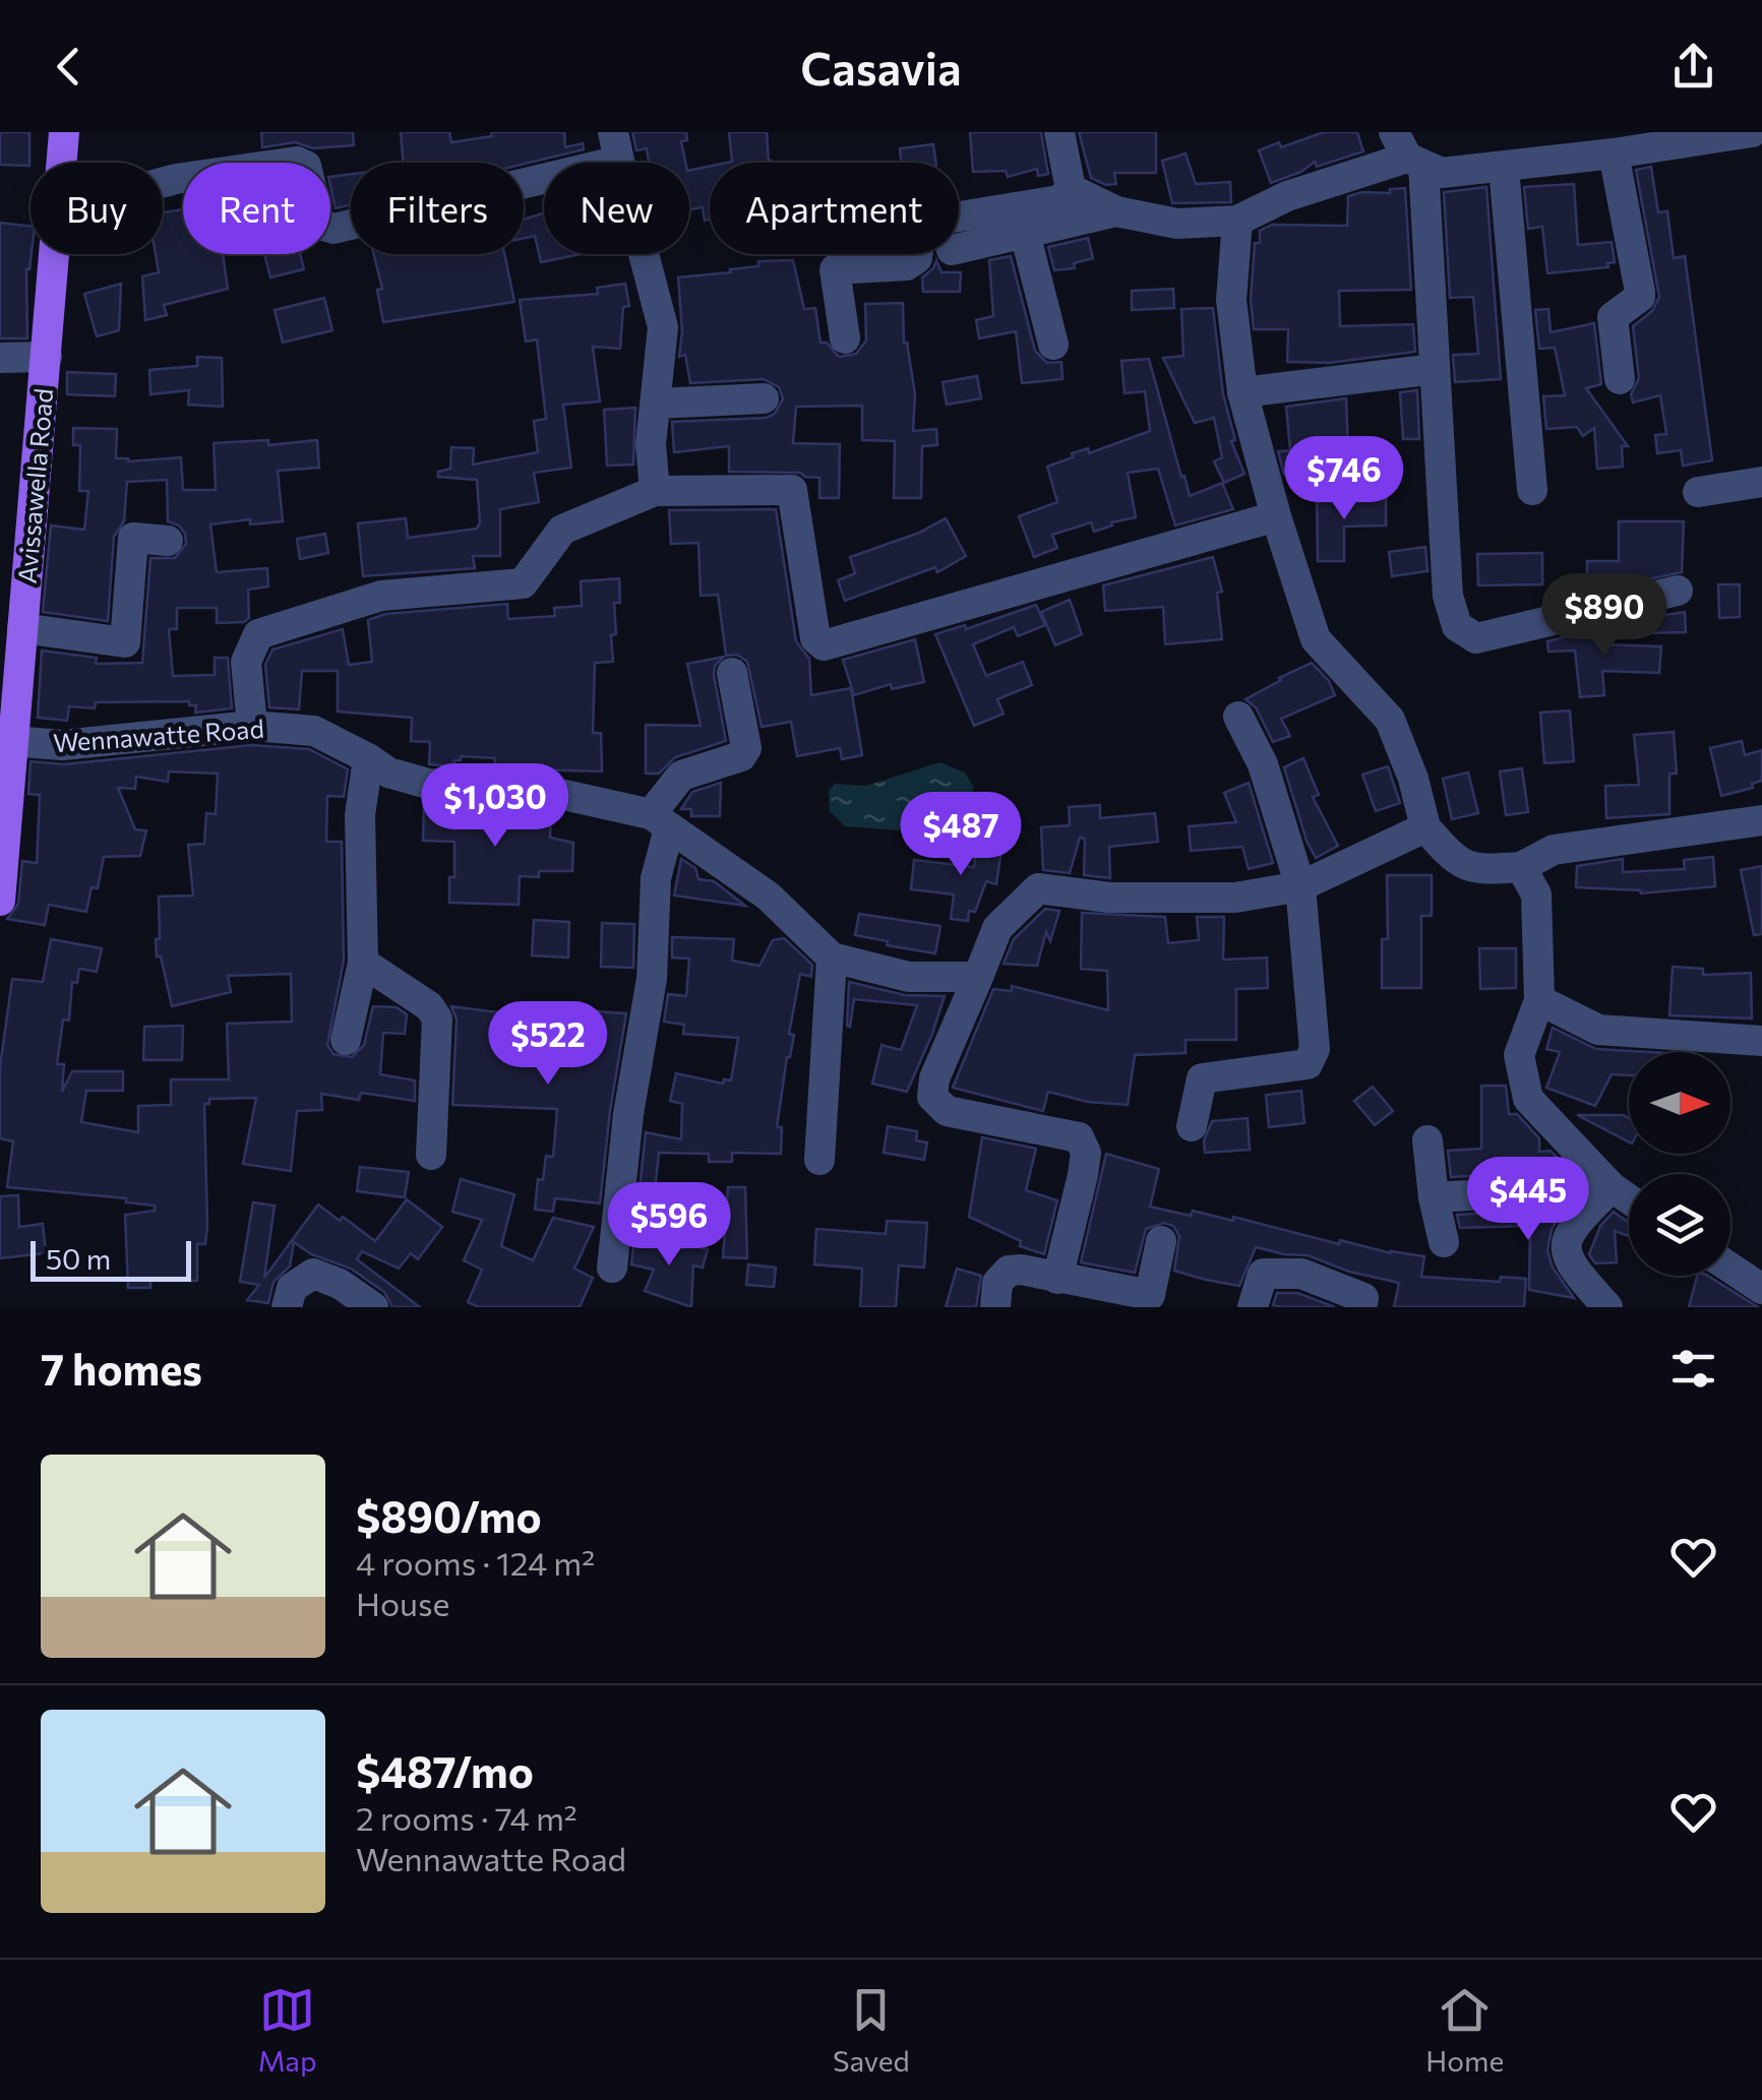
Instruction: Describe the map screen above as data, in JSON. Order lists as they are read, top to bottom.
{
  "streets": {
    "main road": ["Avissawella Road"],
    "street": ["Wennawatte Road"]
  },
  "crossings": [
    ["Avissawella Road", "Wennawatte Road"]
  ],
  "scale_bar": "50 m",
  "north": "right",
  "page": {
    "header": "Casavia",
    "chip": [
      "Buy",
      "Rent",
      "Filters",
      "New",
      "Apartment"
    ],
    "price": [
      "$746",
      "$890",
      "$1,030",
      "$487",
      "$522",
      "$445",
      "$596"
    ],
    "scale": "50 m",
    "heading": "7 homes",
    "list": [
      {
        "name": "$890/mo",
        "note": "4 rooms · 124 m² · House"
      },
      {
        "name": "$487/mo",
        "note": "2 rooms · 74 m² · Wennawatte Road"
      }
    ],
    "tabs": ["Map", "Saved", "Home"]
  }
}
